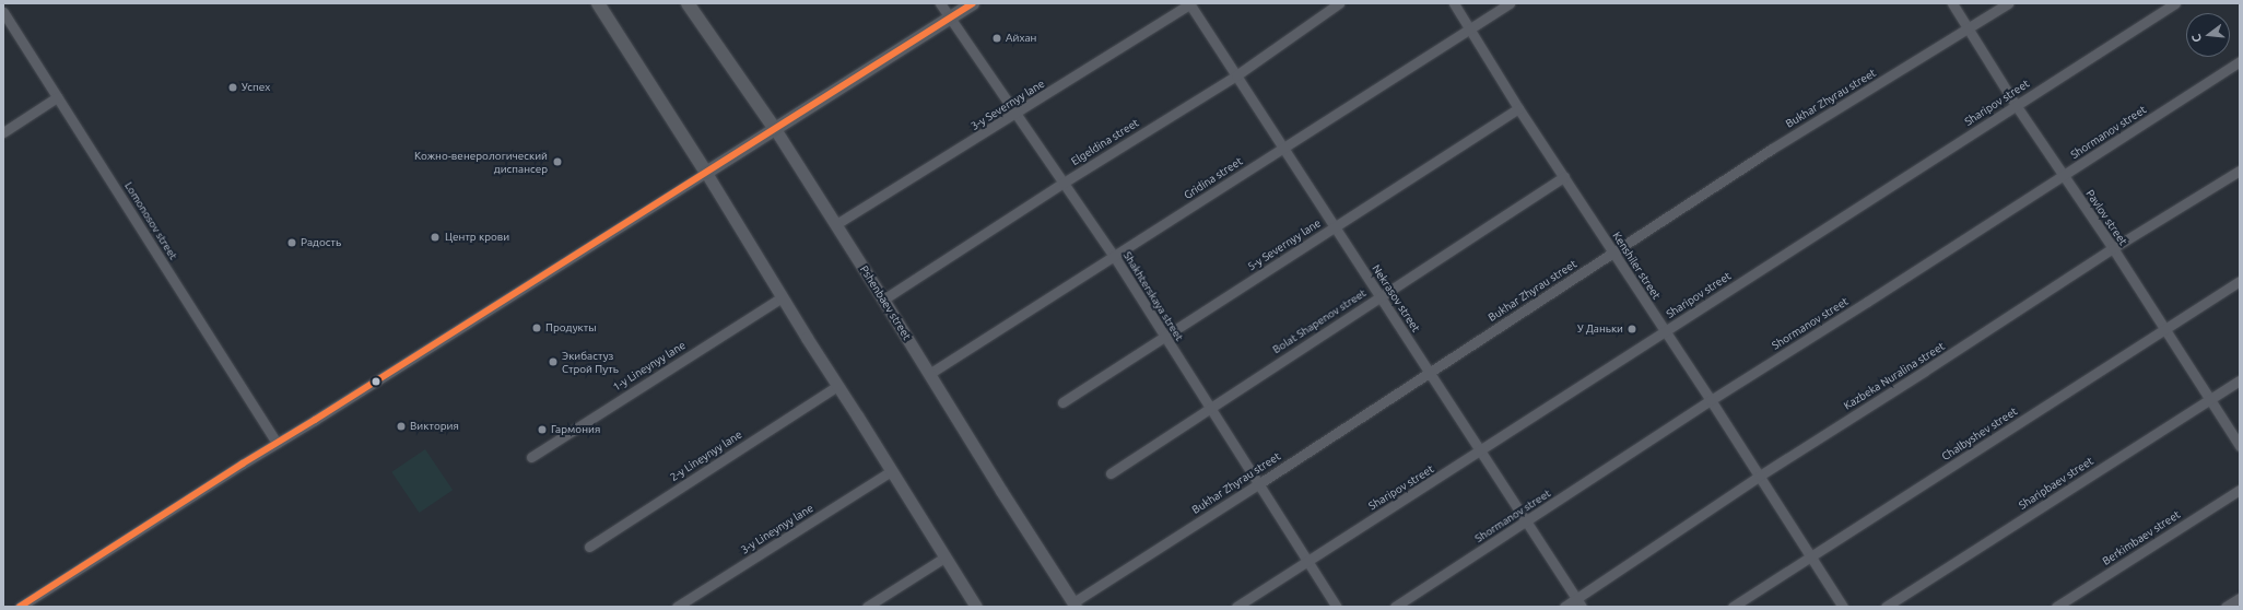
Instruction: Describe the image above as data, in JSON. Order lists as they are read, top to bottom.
{
  "streets": {
    "main road": ["Pshenbaev street"],
    "street": [
      "Bukhar Zhyrau street",
      "Sharipov street",
      "3-y Severnyy lane",
      "Shormanov street",
      "Elgeldina street",
      "Gridina street",
      "Pavlov street",
      "Lomonosov street",
      "5-y Severnyy lane",
      "Kenshiler street",
      "Shakhterskaya street",
      "Nekrasov street",
      "Bolat Shapenov street",
      "1-y Lineynyy lane",
      "Kazbeka Nuralina street",
      "Chalbyshev street",
      "2-y Lineynyy lane",
      "Sharipbaev street",
      "3-y Lineynyy lane",
      "Berkimbaev street"
    ]
  },
  "crossings": [
    ["Bukhar Zhyrau street", "Pavlov street"],
    ["Bukhar Zhyrau street", "Kenshiler street"],
    ["Bukhar Zhyrau street", "Shakhterskaya street"],
    ["Bukhar Zhyrau street", "Nekrasov street"],
    ["Bukhar Zhyrau street", "Pshenbaev street"],
    ["Sharipov street", "Pavlov street"],
    ["Sharipov street", "Kenshiler street"],
    ["Sharipov street", "Shakhterskaya street"],
    ["Sharipov street", "Nekrasov street"],
    ["3-y Severnyy lane", "Shakhterskaya street"],
    ["3-y Severnyy lane", "Nekrasov street"],
    ["3-y Severnyy lane", "Pshenbaev street"],
    ["Shormanov street", "Pavlov street"],
    ["Shormanov street", "Kenshiler street"],
    ["Shormanov street", "Nekrasov street"],
    ["Elgeldina street", "Shakhterskaya street"],
    ["Elgeldina street", "Nekrasov street"],
    ["Elgeldina street", "Pshenbaev street"],
    ["Gridina street", "Kenshiler street"],
    ["Gridina street", "Shakhterskaya street"],
    ["Gridina street", "Nekrasov street"],
    ["Gridina street", "Pshenbaev street"],
    ["Pavlov street", "Kazbeka Nuralina street"],
    ["Pavlov street", "Chalbyshev street"],
    ["Pavlov street", "Sharipbaev street"],
    ["5-y Severnyy lane", "Kenshiler street"],
    ["5-y Severnyy lane", "Shakhterskaya street"],
    ["5-y Severnyy lane", "Nekrasov street"],
    ["Kenshiler street", "Bolat Shapenov street"],
    ["Kenshiler street", "Kazbeka Nuralina street"],
    ["Kenshiler street", "Chalbyshev street"],
    ["Shakhterskaya street", "Bolat Shapenov street"],
    ["Nekrasov street", "Bolat Shapenov street"],
    ["Nekrasov street", "Kazbeka Nuralina street"]
  ],
  "places": [
    "Айхан",
    "Успех",
    "Кожно-венерологический диспансер",
    "Центр крови",
    "Радость",
    "Продукты",
    "У Даньки",
    "Экибастуз Строй Путь",
    "Виктория",
    "Гармония"
  ],
  "north": "left"
}
